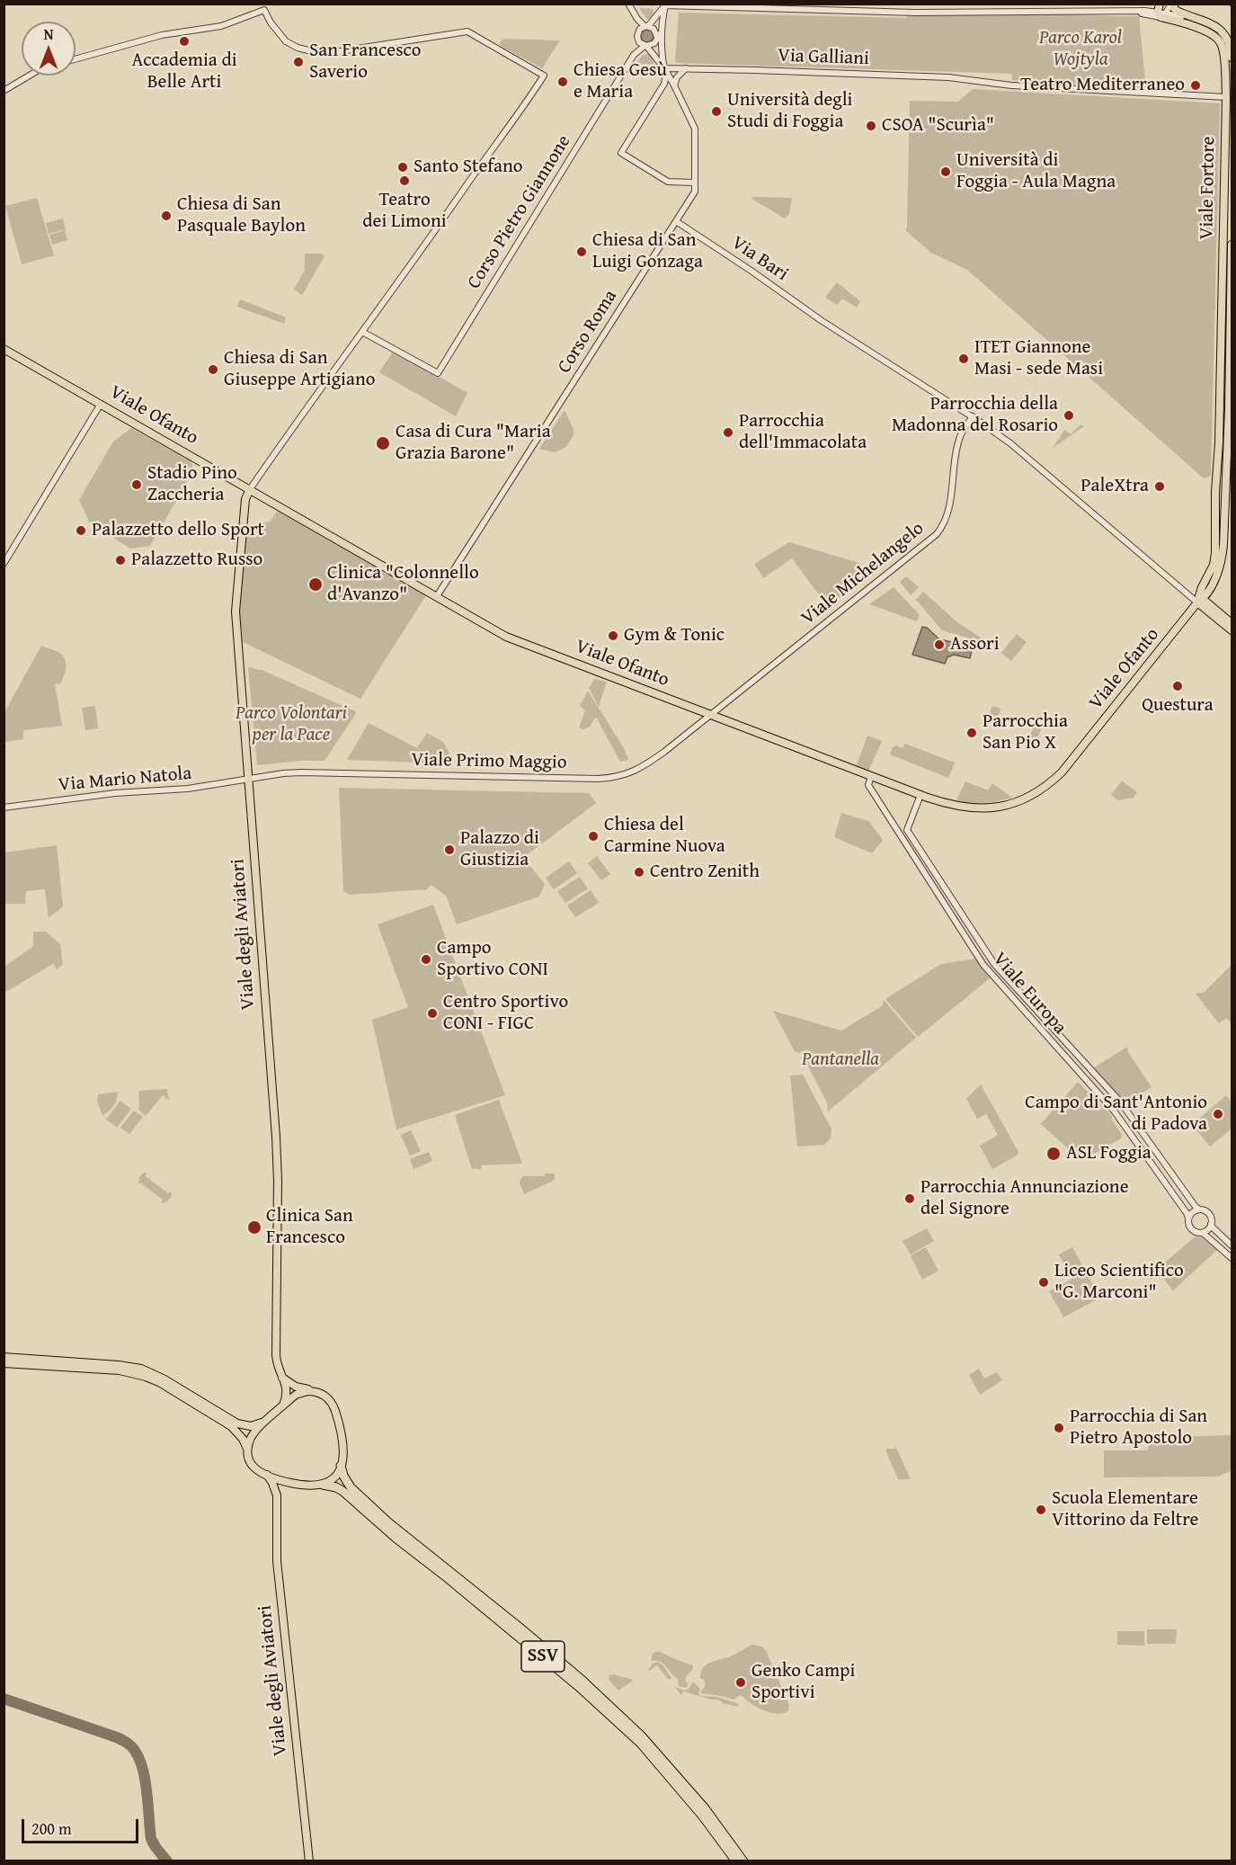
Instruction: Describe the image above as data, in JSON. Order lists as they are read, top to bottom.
{
  "streets": {
    "highway": ["SSV"],
    "main road": ["Viale Fortore", "Viale Ofanto", "Viale degli Aviatori"],
    "street": [
      "Via Galliani",
      "Corso Pietro Giannone",
      "Via Bari",
      "Corso Roma",
      "Viale Michelangelo",
      "Viale Primo Maggio",
      "Via Mario Natola",
      "Viale Europa"
    ]
  },
  "crossings": [
    ["Via Galliani", "Viale Fortore"],
    ["Viale Fortore", "Via Bari"],
    ["Viale Fortore", "Viale Ofanto"],
    ["Via Bari", "Corso Roma"],
    ["Via Bari", "Viale Ofanto"],
    ["Via Bari", "Viale Michelangelo"],
    ["Corso Roma", "Viale Ofanto"],
    ["Viale Ofanto", "Viale Michelangelo"],
    ["Viale Ofanto", "Viale Primo Maggio"],
    ["Viale Ofanto", "Viale degli Aviatori"],
    ["Viale Ofanto", "Viale Europa"],
    ["Viale Michelangelo", "Viale Primo Maggio"],
    ["Viale Primo Maggio", "Via Mario Natola"],
    ["Viale Primo Maggio", "Viale degli Aviatori"],
    ["Via Mario Natola", "Viale degli Aviatori"],
    ["Viale degli Aviatori", "SSV"]
  ],
  "parks": ["Parco Karol Wojtyla", "Parco Volontari per la Pace", "Pantanella"],
  "places": [
    "Accademia di Belle Arti",
    "San Francesco Saverio",
    "Chiesa Gesù e Maria",
    "Teatro Mediterraneo",
    "Università degli Studi di Foggia",
    "CSOA \"Scurìa\"",
    "Santo Stefano",
    "Università di Foggia - Aula Magna",
    "Teatro dei Limoni",
    "Chiesa di San Pasquale Baylon",
    "Chiesa di San Luigi Gonzaga",
    "ITET Giannone Masi - sede Masi",
    "Chiesa di San Giuseppe Artigiano",
    "Parrocchia della Madonna del Rosario",
    "Parrocchia dell'Immacolata",
    "Casa di Cura \"Maria Grazia Barone\"",
    "Stadio Pino Zaccheria",
    "PaleXtra",
    "Palazzetto dello Sport",
    "Palazzetto Russo",
    "Clinica \"Colonnello d'Avanzo\"",
    "Gym & Tonic",
    "Assori",
    "Questura",
    "Parrocchia San Pio X",
    "Chiesa del Carmine Nuova",
    "Palazzo di Giustizia",
    "Centro Zenith",
    "Campo Sportivo CONI",
    "Centro Sportivo CONI - FIGC",
    "Campo di Sant'Antonio di Padova",
    "ASL Foggia",
    "Parrocchia Annunciazione del Signore",
    "Clinica San Francesco",
    "Liceo Scientifico \"G. Marconi\"",
    "Parrocchia di San Pietro Apostolo",
    "Scuola Elementare Vittorino da Feltre",
    "Genko Campi Sportivi"
  ],
  "scale_bar": "200 m",
  "north": "top"
}
